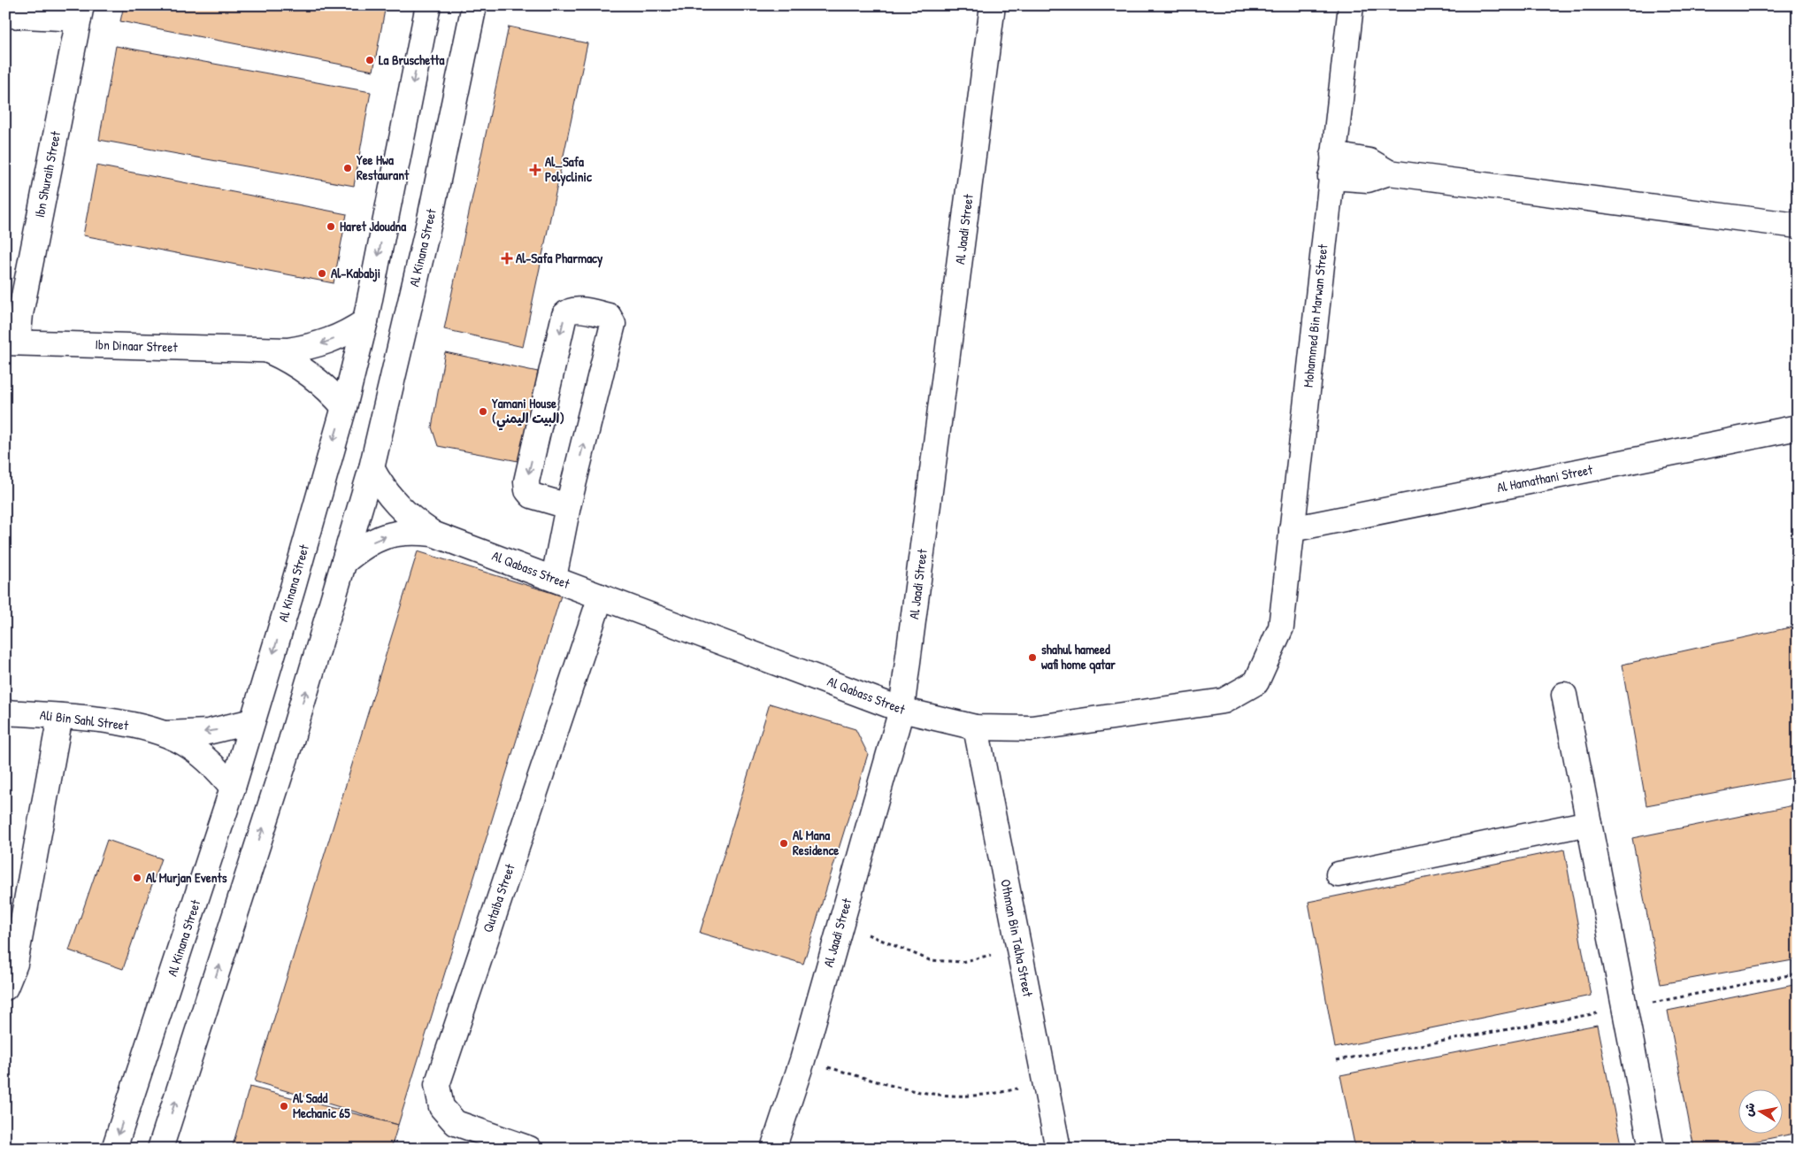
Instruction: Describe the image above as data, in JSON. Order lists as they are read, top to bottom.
{
  "streets": {
    "street": [
      "Ibn Shuraih Street",
      "Al Jaadi Street",
      "Al Kinana Street",
      "Mohammed Bin Marwan Street",
      "Ibn Dinaar Street",
      "Al Hamathani Street",
      "Al Qabass Street",
      "Ali Bin Sahl Street",
      "Qutaiba Street",
      "Othman Bin Talha Street"
    ]
  },
  "crossings": [
    ["Ibn Shuraih Street", "Ibn Dinaar Street"],
    ["Al Jaadi Street", "Al Qabass Street"],
    ["Al Kinana Street", "Ibn Dinaar Street"],
    ["Al Kinana Street", "Al Qabass Street"],
    ["Al Kinana Street", "Ali Bin Sahl Street"],
    ["Mohammed Bin Marwan Street", "Al Hamathani Street"],
    ["Mohammed Bin Marwan Street", "Al Qabass Street"],
    ["Al Qabass Street", "Qutaiba Street"],
    ["Al Qabass Street", "Othman Bin Talha Street"]
  ],
  "places": {
    "other": [
      "La Bruschetta",
      "Yee Hwa Restaurant",
      "Haret Jdoudna",
      "Al-Kababji",
      "Yamani House (البيت اليمني)",
      "shahul hameed wafi home qatar",
      "Al Mana Residence",
      "Al Murjan Events",
      "Al Sadd Mechanic 65"
    ],
    "health": ["Al_Safa Polyclinic", "Al-Safa Pharmacy"]
  },
  "north": "left"
}
